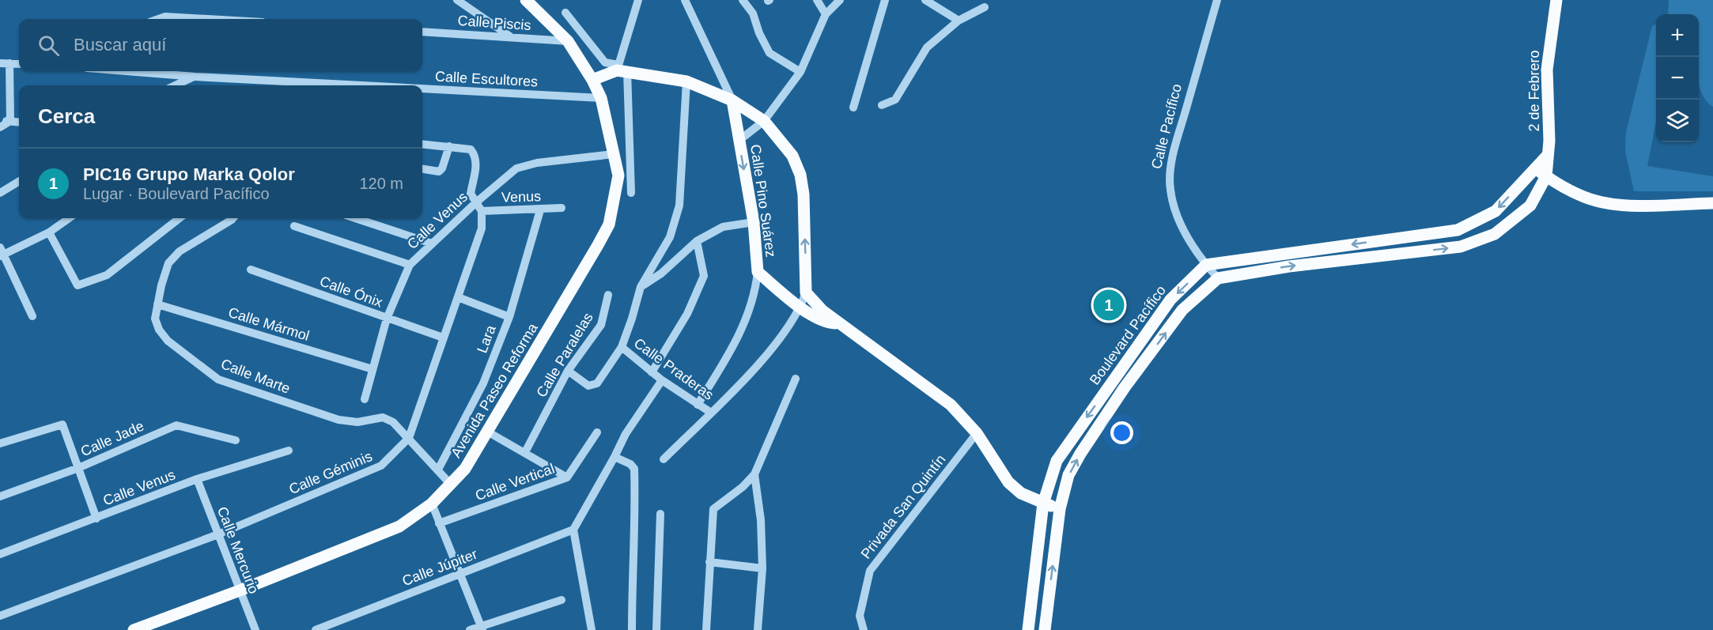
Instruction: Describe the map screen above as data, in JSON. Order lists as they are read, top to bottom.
{
  "streets": {
    "main road": [
      "2 de Febrero",
      "Calle Pino Suárez",
      "Boulevard Pacífico",
      "Avenida Paseo Reforma"
    ],
    "street": [
      "Calle Piscis",
      "Calle Escultores",
      "Calle Pacífico",
      "Venus",
      "Calle Venus",
      "Calle Ónix",
      "Calle Mármol",
      "Lara",
      "Calle Paralelas",
      "Calle Praderas",
      "Calle Marte",
      "Calle Jade",
      "Calle Géminis",
      "Calle Vertical",
      "Privada San Quintín",
      "Calle Mercurio",
      "Calle Júpiter"
    ]
  },
  "crossings": [
    ["Calle Piscis", "Avenida Paseo Reforma"],
    ["Calle Escultores", "Avenida Paseo Reforma"],
    ["Calle Pacífico", "Boulevard Pacífico"],
    ["Venus", "Lara"],
    ["Venus", "Calle Géminis"],
    ["Calle Pino Suárez", "Calle Praderas"],
    ["Calle Venus", "Calle Ónix"],
    ["Calle Venus", "Calle Mármol"],
    ["Calle Venus", "Avenida Paseo Reforma"],
    ["Calle Venus", "Calle Mercurio"],
    ["Calle Ónix", "Calle Géminis"],
    ["Calle Mármol", "Calle Marte"],
    ["Lara", "Calle Marte"],
    ["Calle Paralelas", "Calle Vertical"],
    ["Calle Marte", "Avenida Paseo Reforma"],
    ["Calle Marte", "Calle Géminis"],
    ["Avenida Paseo Reforma", "Calle Vertical"],
    ["Avenida Paseo Reforma", "Calle Mercurio"],
    ["Calle Géminis", "Calle Mercurio"]
  ],
  "page": {
    "map_buttons": ["+", "−"],
    "search": "Buscar aquí",
    "heading": "Cerca",
    "list": [
      {
        "mark": "1",
        "name": "PIC16 Grupo Marka Qolor",
        "note": "Lugar · Boulevard Pacífico",
        "value": "120 m"
      }
    ],
    "pins": "1"
  }
}
